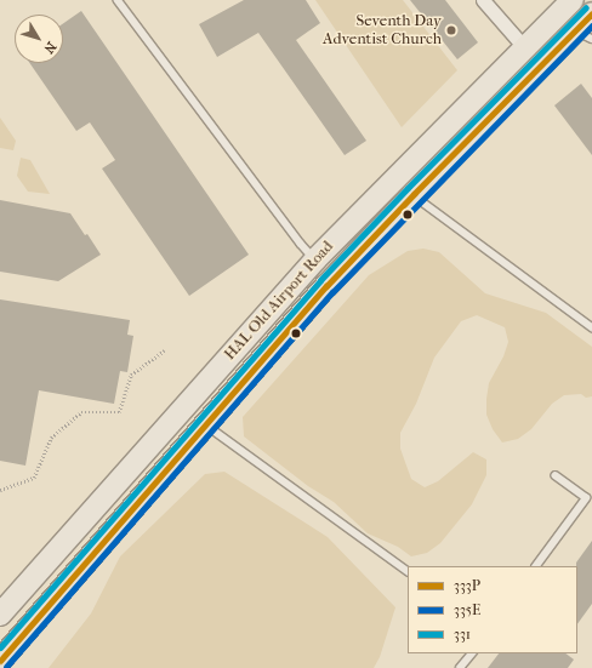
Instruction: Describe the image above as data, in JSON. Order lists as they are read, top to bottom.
{
  "streets": {
    "main road": ["HAL Old Airport Road"]
  },
  "places": ["Seventh Day Adventist Church"],
  "lines": ["transit line 331", "transit line 333P", "transit line 335E"],
  "legend": ["333P", "335E", "331"],
  "north": "bottom right"
}
